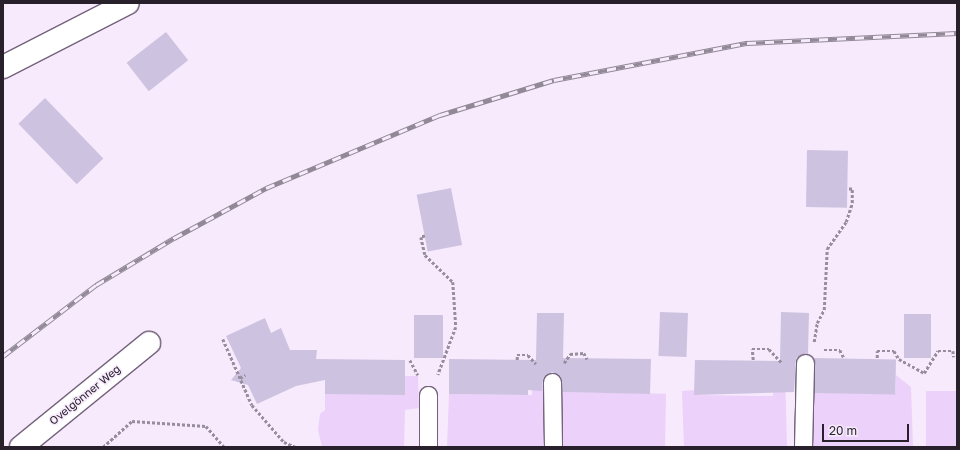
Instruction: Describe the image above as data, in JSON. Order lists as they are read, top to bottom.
{
  "streets": {
    "street": ["Ovelgönner Weg"]
  },
  "scale_bar": "20 m"
}
